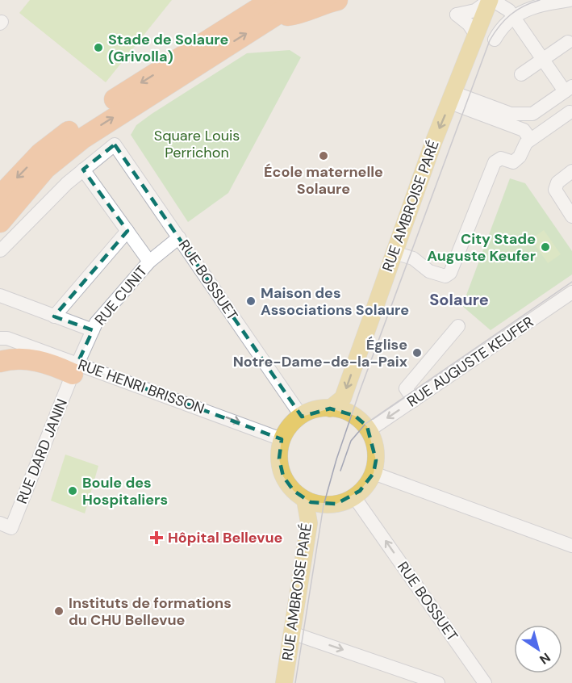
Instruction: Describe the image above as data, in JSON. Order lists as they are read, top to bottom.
{
  "streets": {
    "main road": ["RUE AMBROISE PARÉ"],
    "street": [
      "RUE BOSSUET",
      "RUE CUNIT",
      "RUE AUGUSTE KEUFER",
      "RUE HENRI BRISSON",
      "RUE DARD JANIN"
    ]
  },
  "crossings": [
    ["RUE AMBROISE PARÉ", "RUE BOSSUET"],
    ["RUE AMBROISE PARÉ", "RUE AUGUSTE KEUFER"],
    ["RUE AMBROISE PARÉ", "RUE HENRI BRISSON"],
    ["RUE BOSSUET", "RUE CUNIT"],
    ["RUE BOSSUET", "RUE AUGUSTE KEUFER"],
    ["RUE BOSSUET", "RUE HENRI BRISSON"],
    ["RUE CUNIT", "RUE HENRI BRISSON"],
    ["RUE CUNIT", "RUE DARD JANIN"],
    ["RUE AUGUSTE KEUFER", "RUE HENRI BRISSON"],
    ["RUE HENRI BRISSON", "RUE DARD JANIN"]
  ],
  "one_way": ["RUE AMBROISE PARÉ", "RUE BOSSUET", "RUE HENRI BRISSON"],
  "districts": ["Solaure"],
  "parks": ["Square Louis Perrichon"],
  "places": {
    "other": [
      "Stade de Solaure (Grivolla)",
      "École maternelle Solaure",
      "City Stade Auguste Keufer",
      "Maison des Associations Solaure",
      "Église Notre-Dame-de-la-Paix",
      "Boule des Hospitaliers",
      "Instituts de formations du CHU Bellevue"
    ],
    "health": ["Hôpital Bellevue"]
  },
  "north": "bottom right"
}
